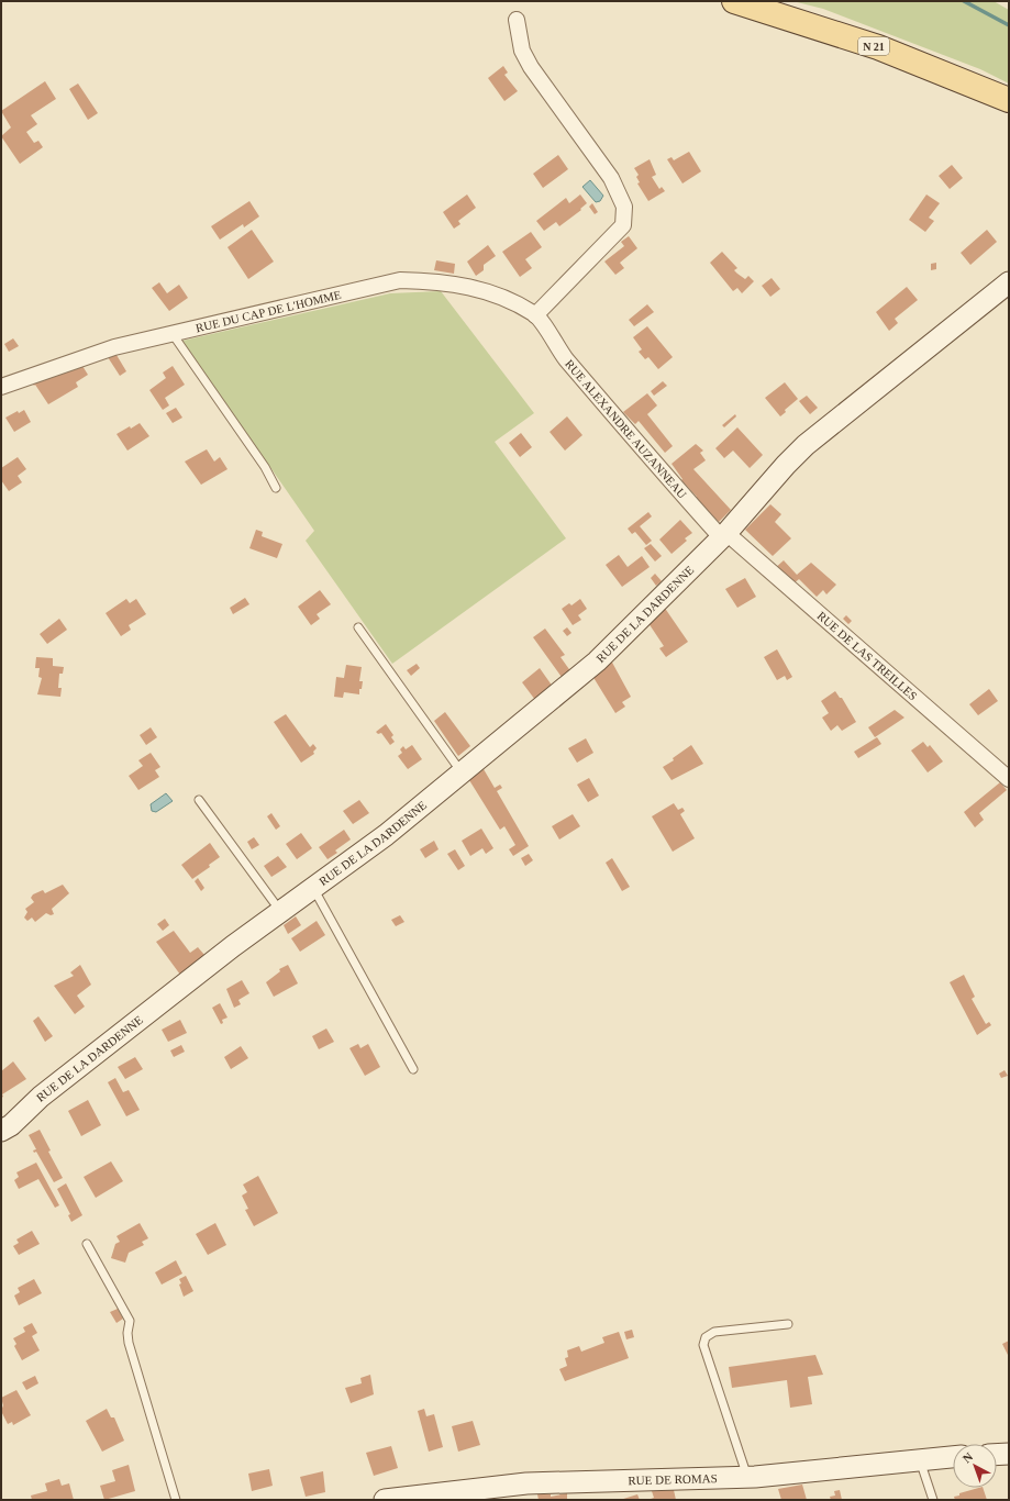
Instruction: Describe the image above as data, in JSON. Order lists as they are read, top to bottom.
{
  "streets": {
    "main road": ["N 21"],
    "street": [
      "RUE DU CAP DE L'HOMME",
      "RUE ALEXANDRE AUZANNEAU",
      "RUE DE LA DARDENNE",
      "RUE DE LAS TREILLES",
      "RUE DE ROMAS"
    ]
  },
  "crossings": [
    ["RUE DU CAP DE L'HOMME", "RUE ALEXANDRE AUZANNEAU"],
    ["RUE ALEXANDRE AUZANNEAU", "RUE DE LA DARDENNE"],
    ["RUE ALEXANDRE AUZANNEAU", "RUE DE LAS TREILLES"],
    ["RUE DE LA DARDENNE", "RUE DE LAS TREILLES"]
  ],
  "north": "top left"
}
